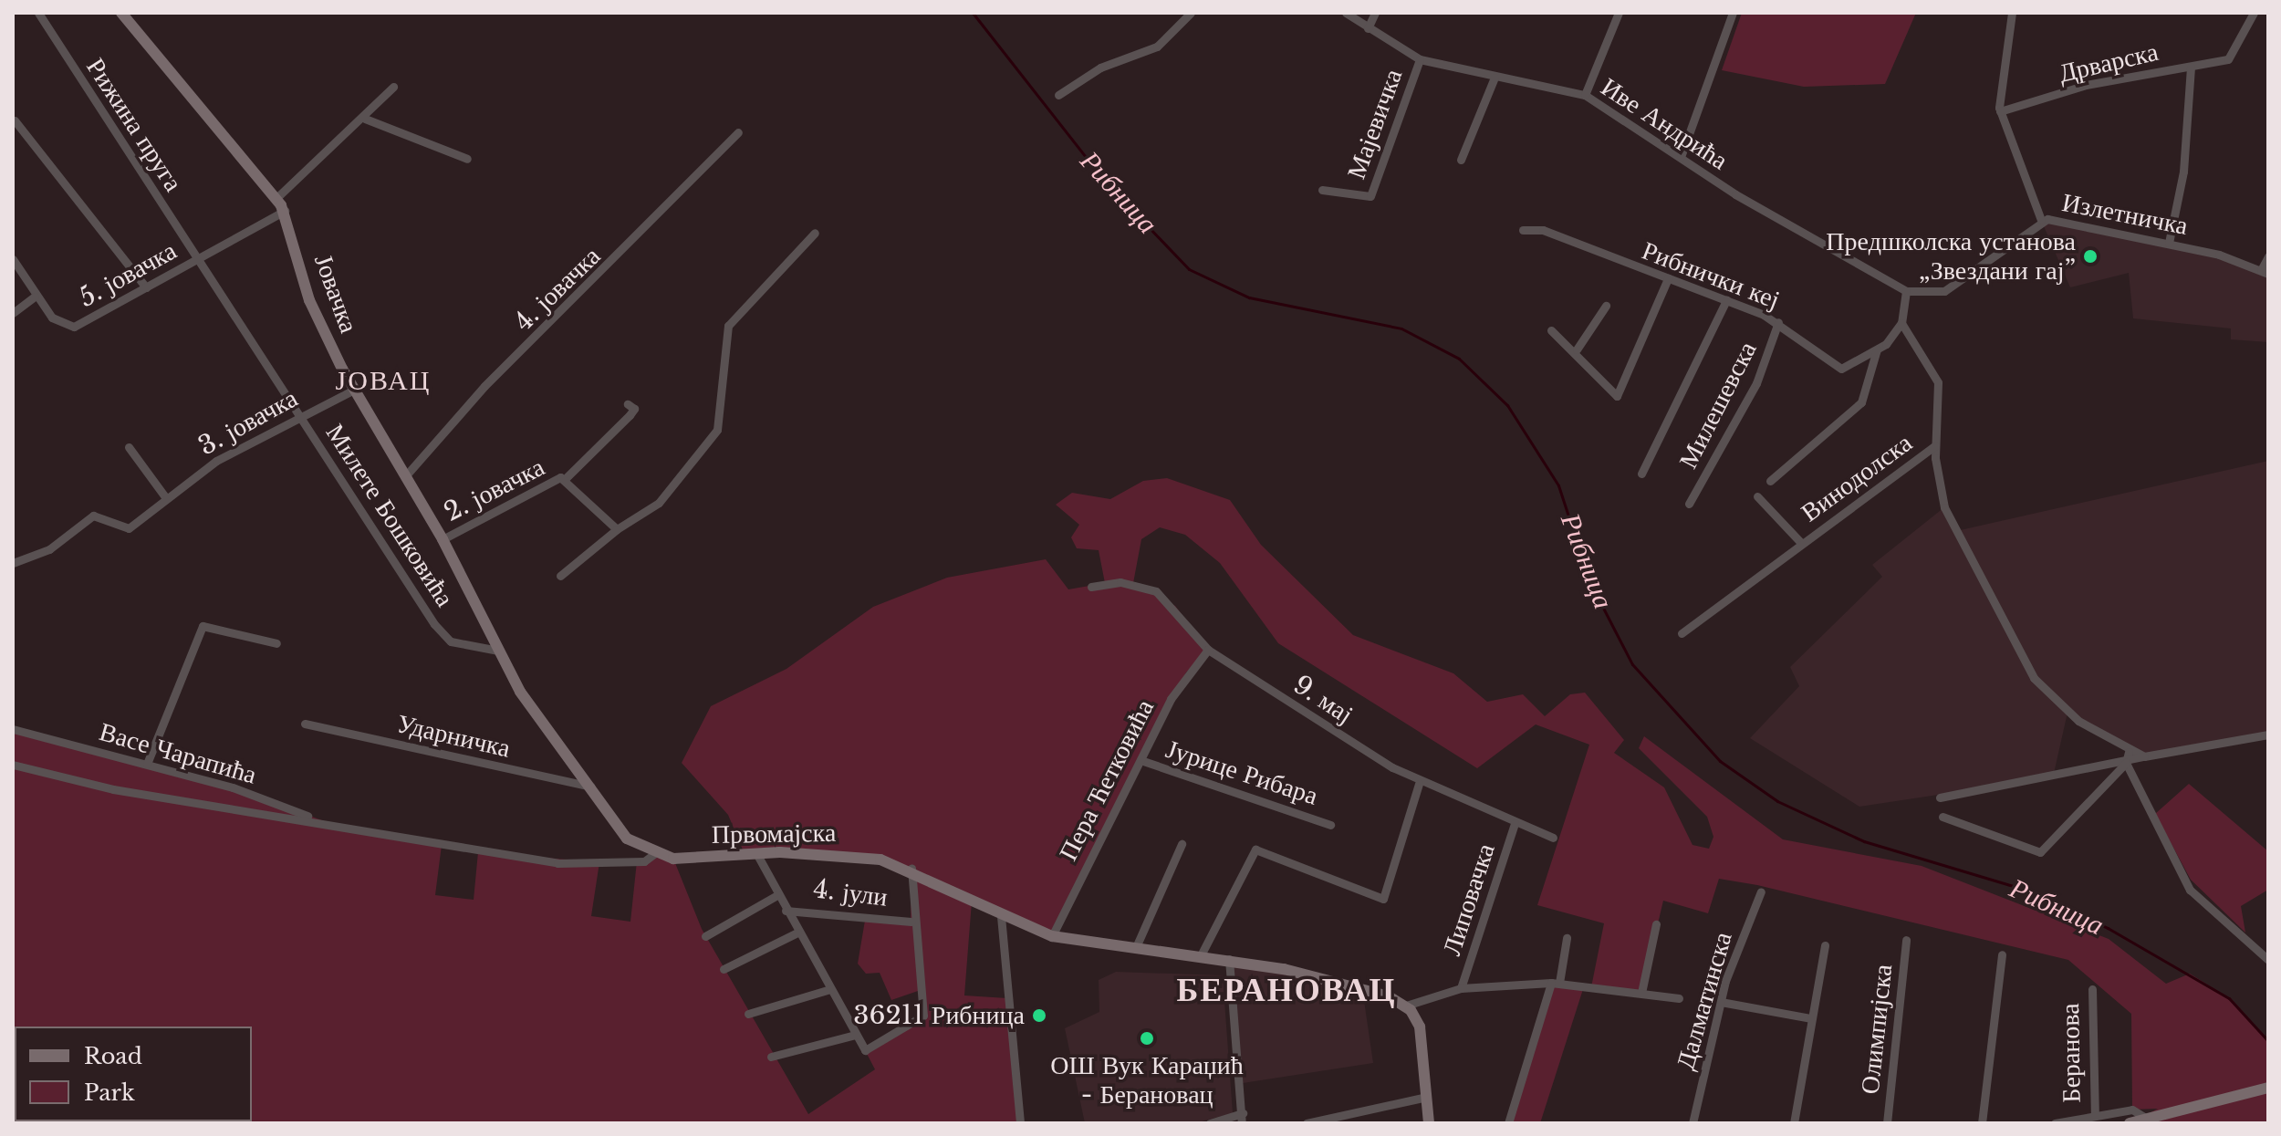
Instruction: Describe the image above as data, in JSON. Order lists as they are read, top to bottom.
{
  "streets": {
    "main road": ["Јовачка", "Првомајска", "Беранова"],
    "street": [
      "Дрварска",
      "Мајевичка",
      "Иве Андрића",
      "Рижина пруга",
      "Излетничка",
      "5. јовачка",
      "Рибнички кеј",
      "4. јовачка",
      "Милешевска",
      "3. јовачка",
      "Винодолска",
      "2. јовачка",
      "Милете Бошковића",
      "9. мај",
      "Ударничка",
      "Васе Чарапића",
      "Јурице Рибара",
      "Пера Ћетковића",
      "4. јули",
      "Липовачка",
      "Далматинска",
      "Олимпијска"
    ]
  },
  "crossings": [
    ["Мајевичка", "Иве Андрића"],
    ["Иве Андрића", "Излетничка"],
    ["Рижина пруга", "5. јовачка"],
    ["Рижина пруга", "Милете Бошковића"],
    ["5. јовачка", "Јовачка"],
    ["5. јовачка", "Милете Бошковића"],
    ["Рибнички кеј", "Милешевска"],
    ["4. јовачка", "Јовачка"],
    ["Јовачка", "3. јовачка"],
    ["Јовачка", "2. јовачка"],
    ["Јовачка", "Милете Бошковића"],
    ["Јовачка", "Првомајска"],
    ["3. јовачка", "Милете Бошковића"],
    ["Милете Бошковића", "Првомајска"],
    ["9. мај", "Пера Ћетковића"],
    ["9. мај", "Липовачка"],
    ["Ударничка", "Првомајска"],
    ["Јурице Рибара", "Пера Ћетковића"],
    ["Пера Ћетковића", "Првомајска"],
    ["Првомајска", "4. јули"]
  ],
  "districts": ["ЈОВАЦ", "БЕРАНОВАЦ"],
  "water": ["Рибница"],
  "places": ["Предшколска установа „Звездани гај”", "36211 Рибница", "ОШ Вук Караџић - Берановац"],
  "legend": ["Road", "Park"]
}
